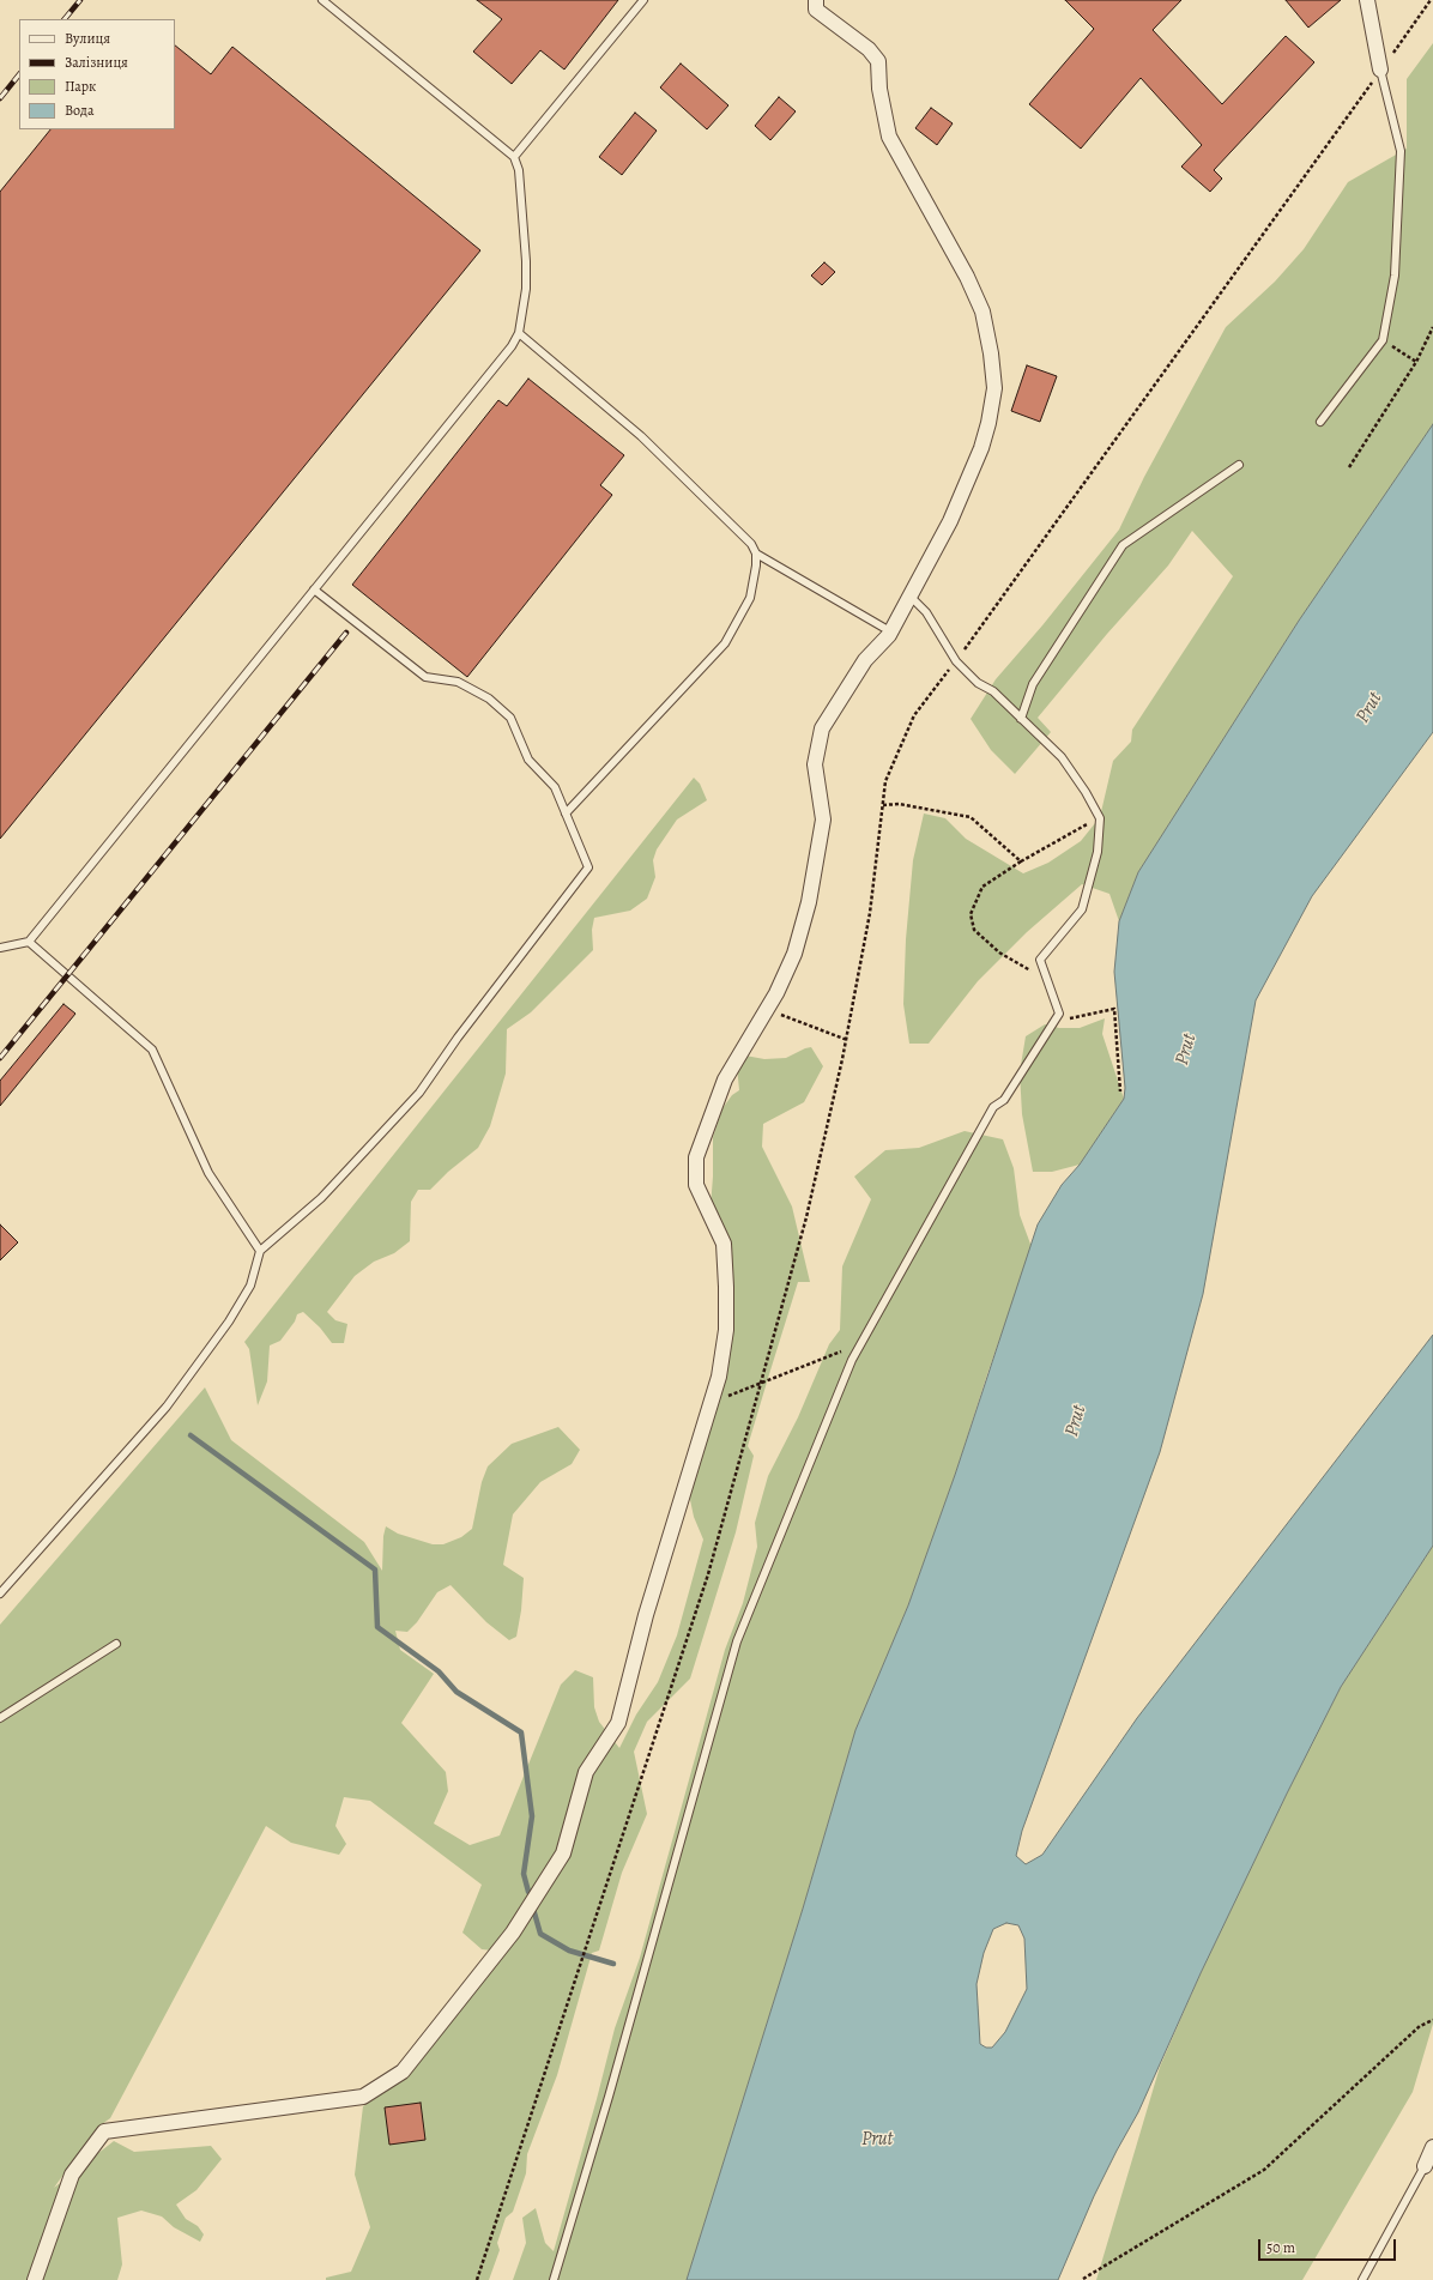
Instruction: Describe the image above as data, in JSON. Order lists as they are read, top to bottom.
{
  "water": ["Prut"],
  "legend": [
    "Вулиця",
    "Залізниця",
    "Парк",
    "Вода"
  ],
  "scale_bar": "50 m"
}
